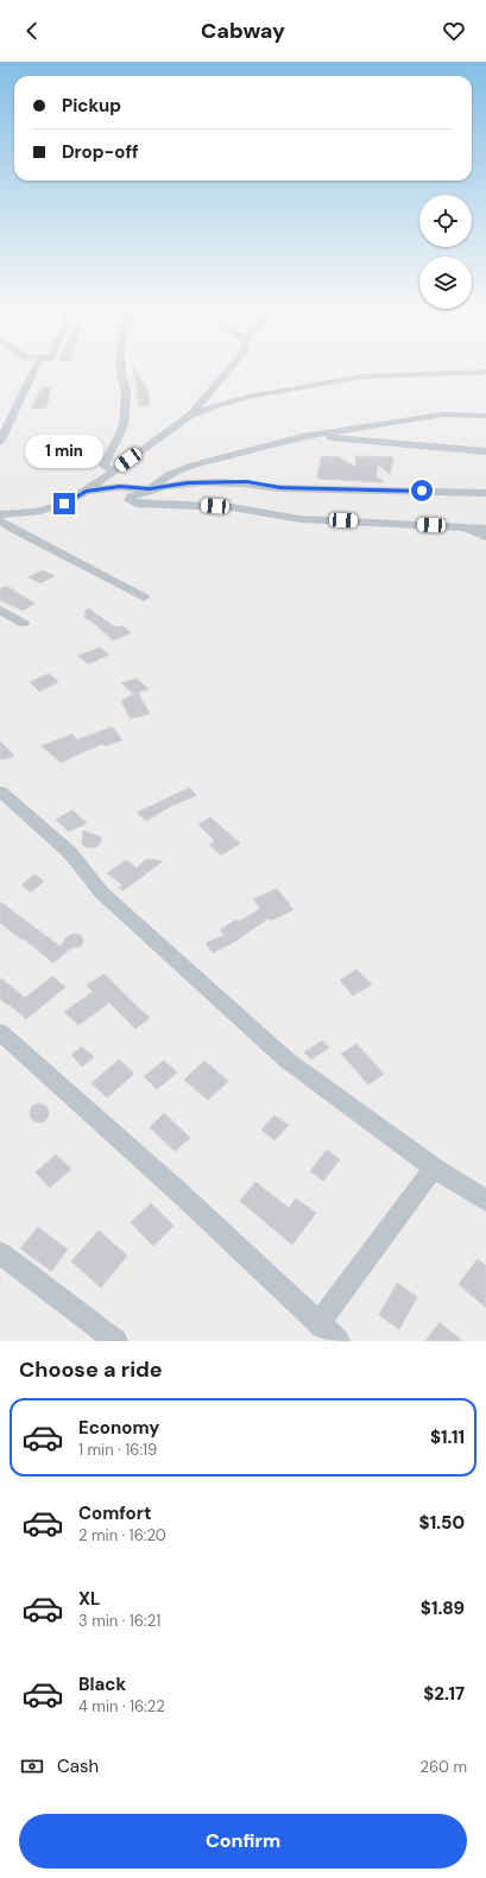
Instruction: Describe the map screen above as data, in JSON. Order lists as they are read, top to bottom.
{
  "page": {
    "header": "Cabway",
    "banner": ["Pickup", "Drop-off"],
    "bubble": "1 min",
    "heading": "Choose a ride",
    "list": [
      {
        "name": "Economy",
        "note": "1 min · 16:19",
        "value": "$1.11"
      },
      {
        "name": "Comfort",
        "note": "2 min · 16:20",
        "value": "$1.50"
      },
      {
        "name": "XL",
        "note": "3 min · 16:21",
        "value": "$1.89"
      },
      {
        "name": "Black",
        "note": "4 min · 16:22",
        "value": "$2.17"
      }
    ],
    "pay": ["Cash", "260 m"],
    "buttons": "Confirm"
  }
}
